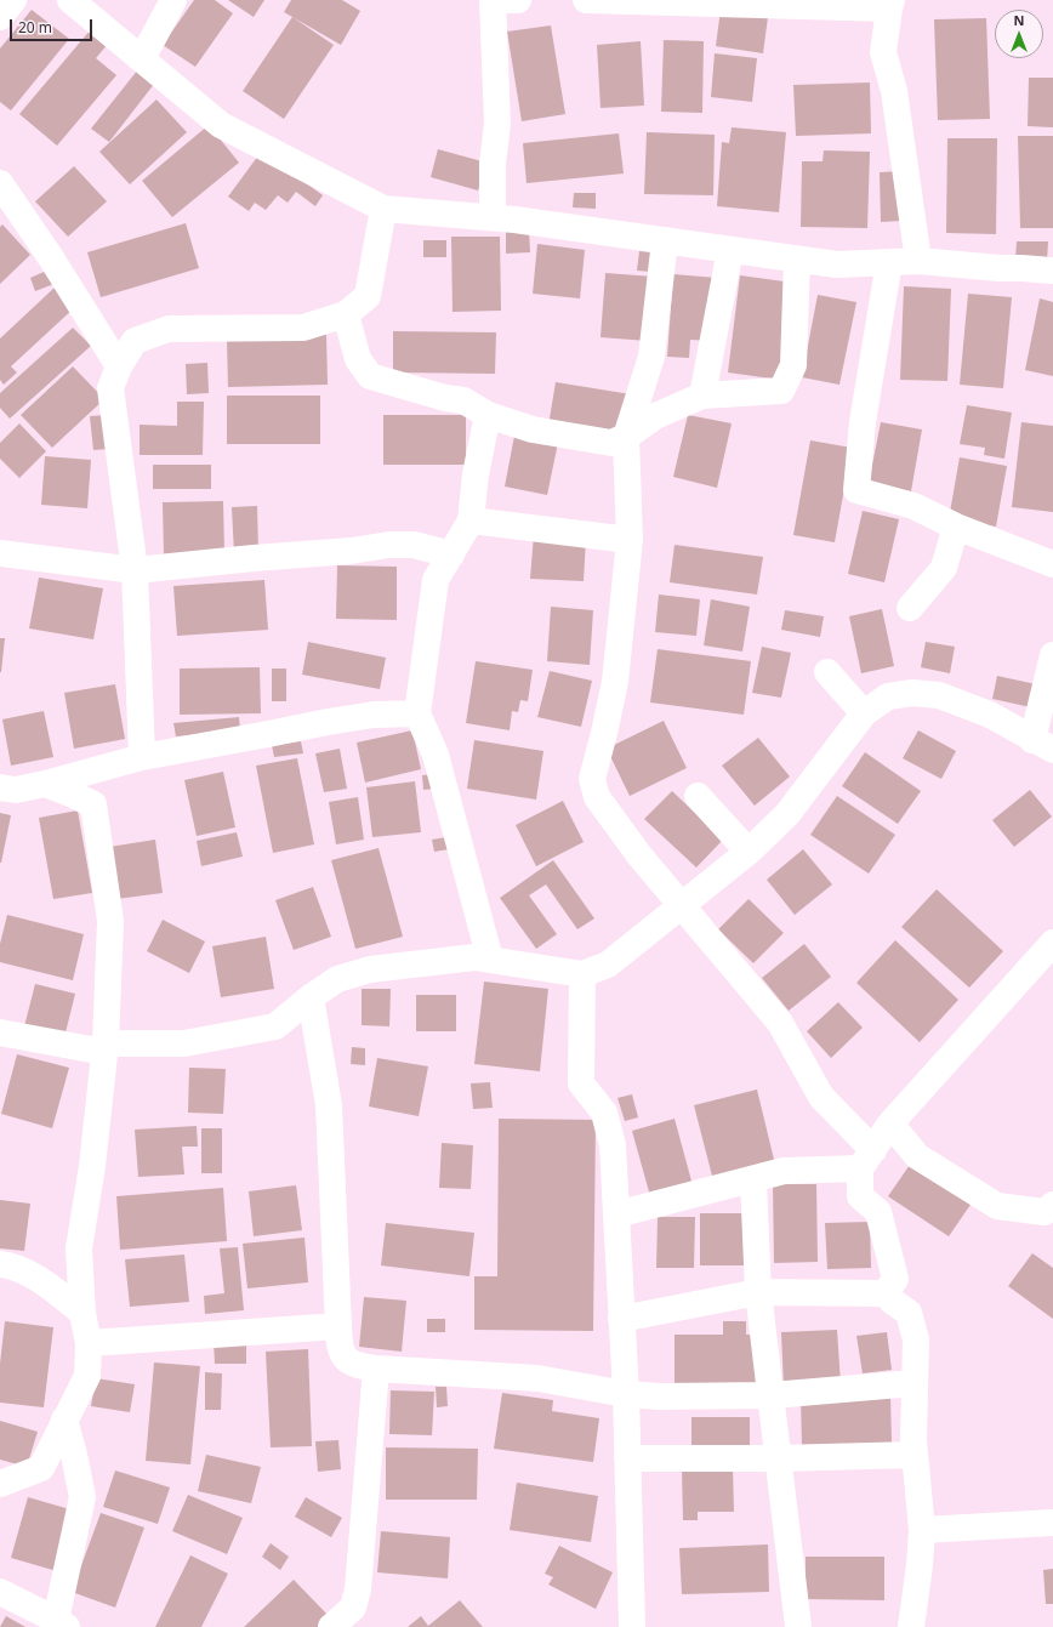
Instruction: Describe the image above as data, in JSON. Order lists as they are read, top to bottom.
{
  "scale_bar": "20 m",
  "north": "top"
}
